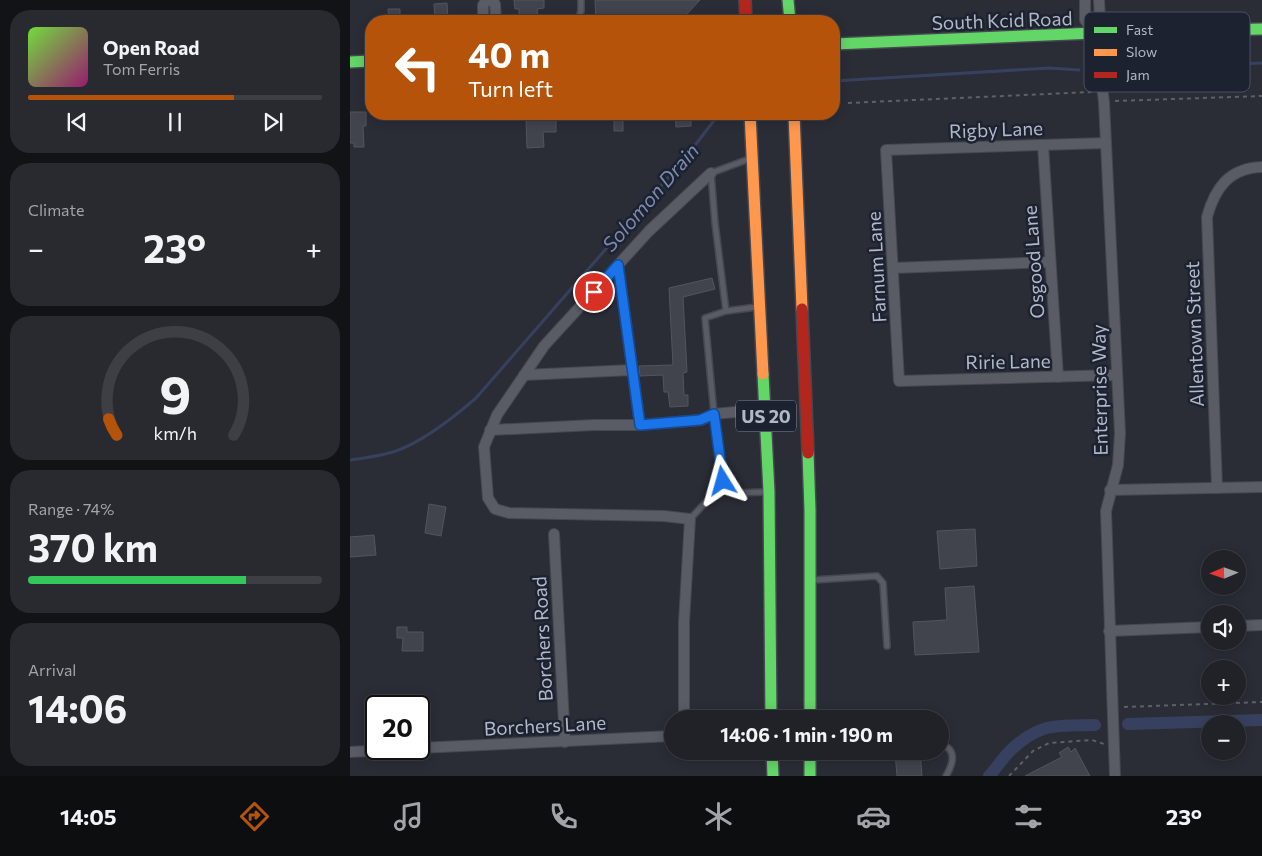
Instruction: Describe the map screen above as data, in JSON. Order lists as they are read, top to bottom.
{
  "streets": {
    "main road": ["South Kcid Road", "US 20"],
    "street": [
      "Rigby Lane",
      "Osgood Lane",
      "Farnum Lane",
      "Allentown Street",
      "Ririe Lane",
      "Enterprise Way",
      "Borchers Road",
      "Borchers Lane"
    ]
  },
  "crossings": [
    ["Rigby Lane", "Osgood Lane"],
    ["Rigby Lane", "Farnum Lane"],
    ["Rigby Lane", "Enterprise Way"],
    ["Osgood Lane", "Ririe Lane"],
    ["Farnum Lane", "Ririe Lane"],
    ["Ririe Lane", "Enterprise Way"],
    ["Borchers Road", "Borchers Lane"]
  ],
  "water": ["Solomon Drain"],
  "legend": ["Fast", "Slow", "Jam"],
  "north": "left",
  "page": {
    "turn": ["40 m", "Turn left"],
    "song": ["Open Road", "Tom Ferris"],
    "tile": [
      "Climate",
      ["Range · 74%", "370 km"],
      ["Arrival", "14:06"]
    ],
    "heat": ["−", "23°", "+"],
    "map_buttons": ["+", "−"],
    "limit": "20",
    "trip": "14:06 · 1 min · 190 m",
    "tabs": ["14:05", "23°"],
    "gauge": ["9", "km/h"]
  }
}
